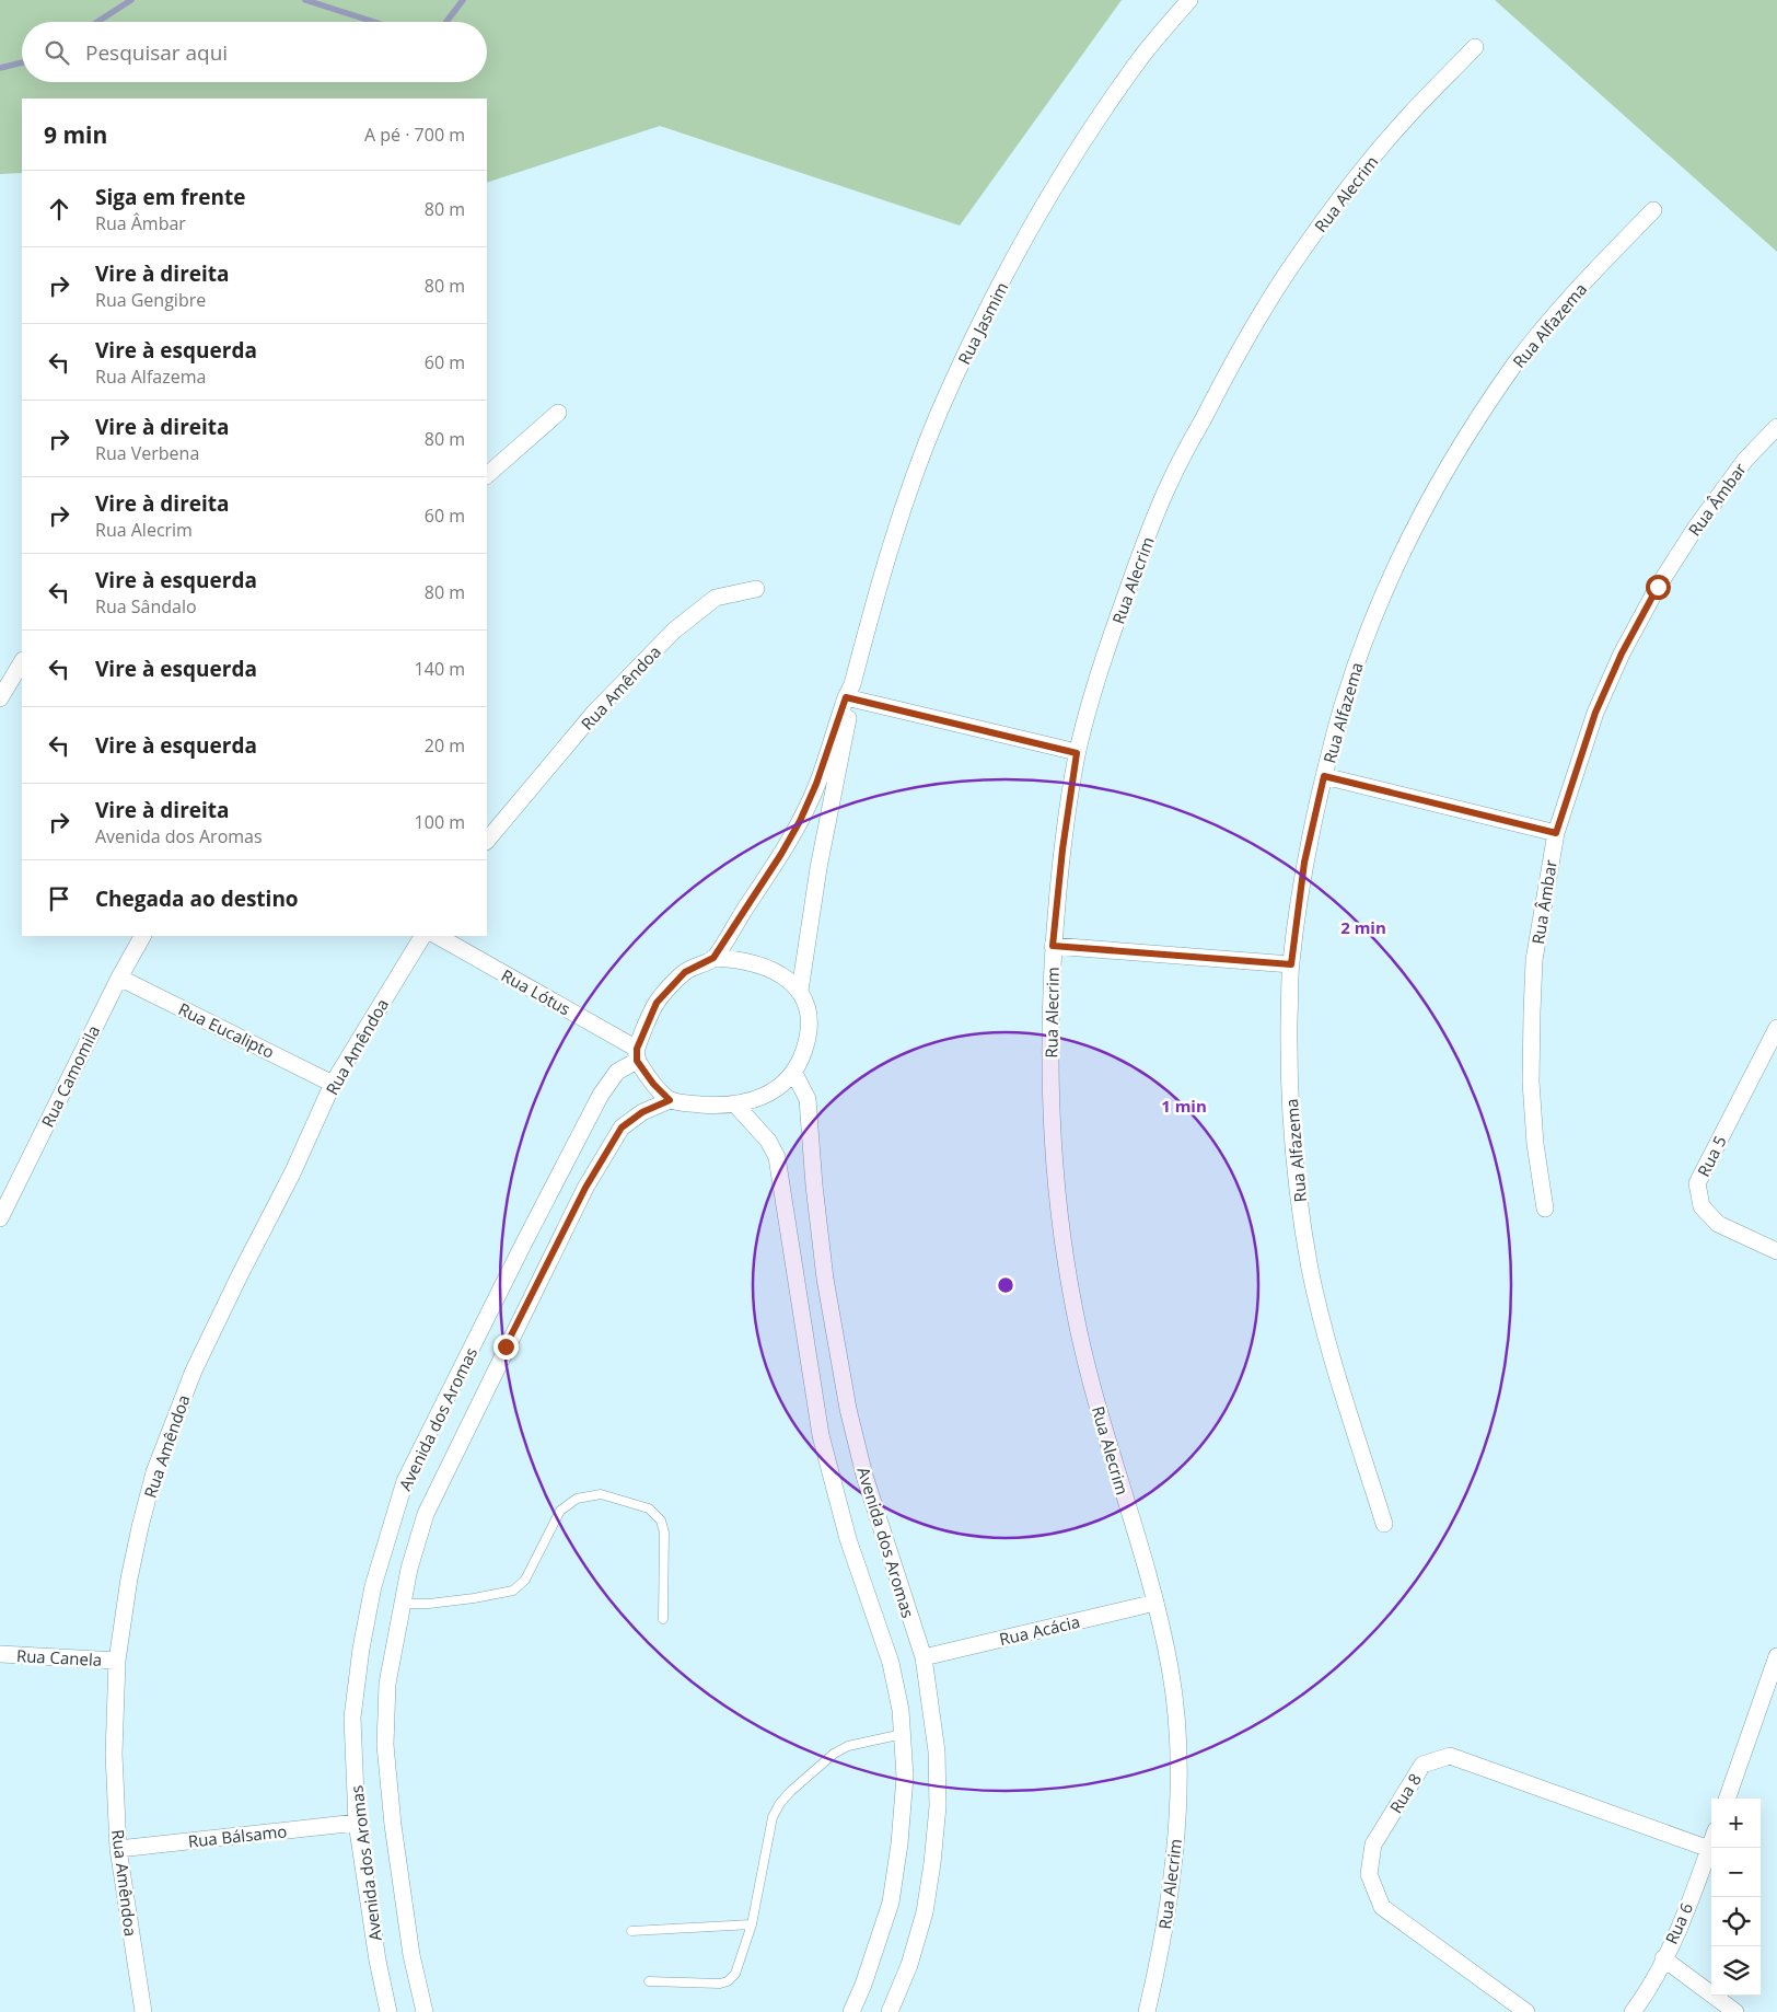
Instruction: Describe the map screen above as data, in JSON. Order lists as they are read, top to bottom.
{
  "streets": {
    "street": [
      "Rua Alecrim",
      "Rua Jasmim",
      "Rua Alfazema",
      "Rua Âmbar",
      "Rua Amêndoa",
      "Rua Lótus",
      "Rua Eucalipto",
      "Rua Camomila",
      "Rua 5",
      "Avenida dos Aromas",
      "Rua Acácia",
      "Rua Canela",
      "Rua 8",
      "Rua Bálsamo",
      "Rua 6"
    ]
  },
  "crossings": [
    ["Rua Alecrim", "Rua Acácia"],
    ["Rua Amêndoa", "Rua Eucalipto"],
    ["Rua Amêndoa", "Rua Canela"],
    ["Rua Amêndoa", "Rua Bálsamo"],
    ["Rua Lótus", "Avenida dos Aromas"],
    ["Rua Eucalipto", "Rua Camomila"],
    ["Avenida dos Aromas", "Rua Acácia"],
    ["Avenida dos Aromas", "Rua Bálsamo"],
    ["Rua 8", "Rua 6"]
  ],
  "page": {
    "search": "Pesquisar aqui",
    "heading": ["9 min", "A pé · 700 m"],
    "list": [
      ["Siga em frente", "Rua Âmbar", "80 m"],
      ["Vire à direita", "Rua Gengibre", "80 m"],
      ["Vire à esquerda", "Rua Alfazema", "60 m"],
      ["Vire à direita", "Rua Verbena", "80 m"],
      ["Vire à direita", "Rua Alecrim", "60 m"],
      ["Vire à esquerda", "Rua Sândalo", "80 m"],
      ["Vire à esquerda", "140 m"],
      ["Vire à esquerda", "20 m"],
      ["Vire à direita", "Avenida dos Aromas", "100 m"],
      "Chegada ao destino"
    ],
    "map_buttons": ["+", "−"]
  },
  "rings": ["2 min", "1 min"]
}
